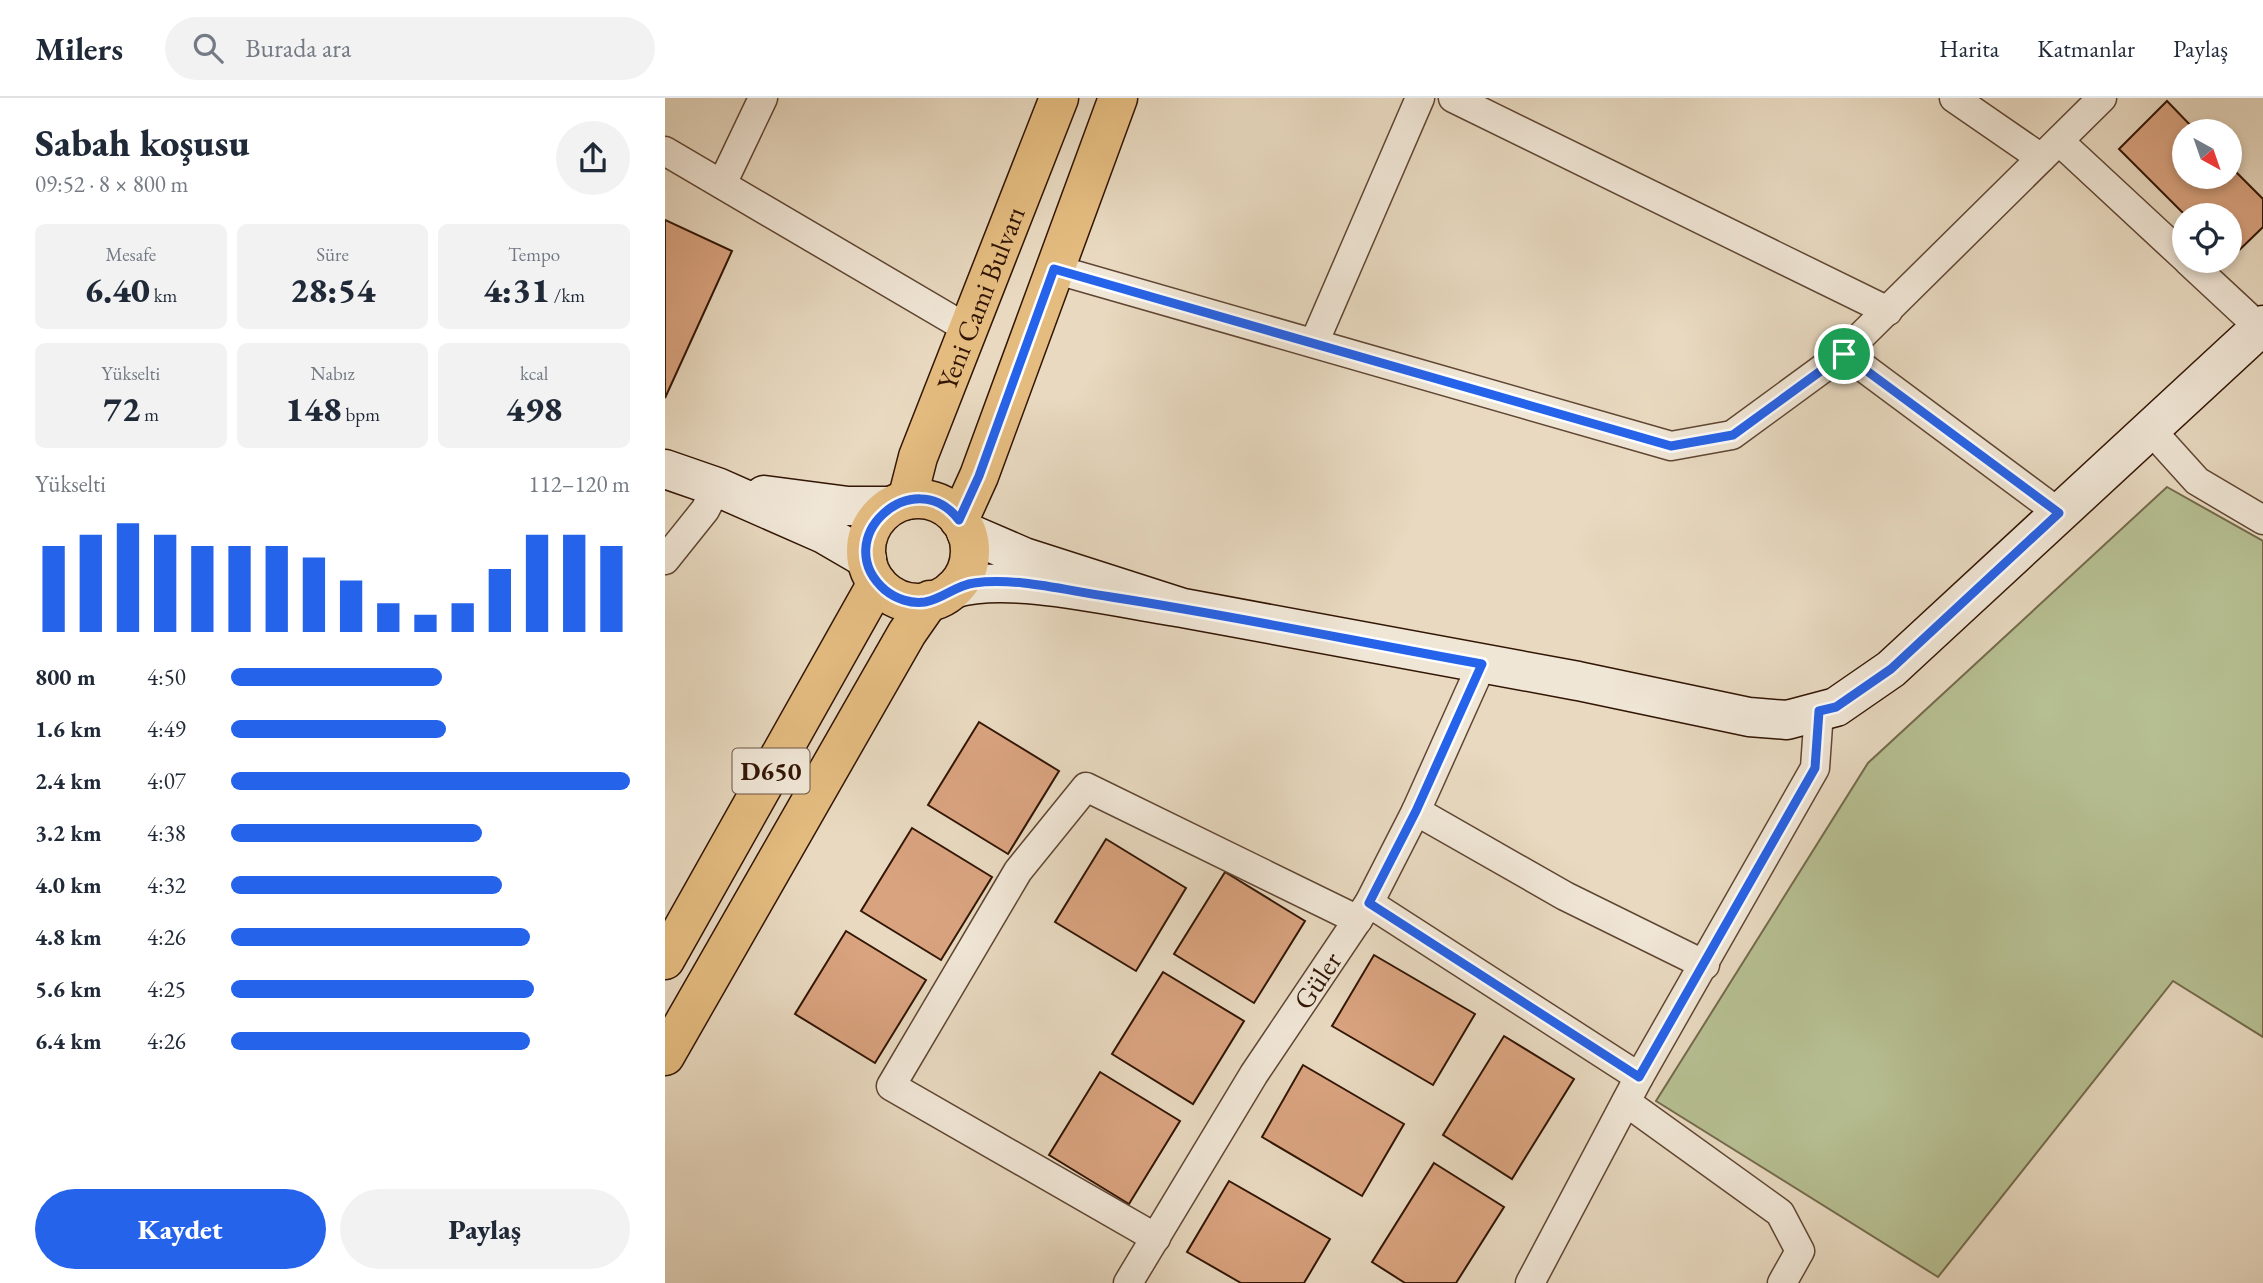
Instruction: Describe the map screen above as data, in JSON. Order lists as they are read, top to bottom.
{
  "streets": {
    "main road": ["Yeni Cami Bulvarı", "D650"],
    "street": ["Güler"]
  },
  "crossings": [
    ["Yeni Cami Bulvarı", "D650"]
  ],
  "north": "bottom right",
  "page": {
    "header": "Milers",
    "search": "Burada ara",
    "nav": ["Harita", "Katmanlar", "Paylaş"],
    "heading": ["Sabah koşusu", "09:52 · 8 × 800 m"],
    "stats": [
      ["Mesafe", "6.40 km"],
      ["Süre", "28:54"],
      ["Tempo", "4:31 /km"],
      ["Yükselti", "72 m"],
      ["Nabız", "148 bpm"],
      ["kcal", "498"]
    ],
    "chart": ["Yükselti", "112–120 m"],
    "list": [
      {
        "name": "800 m",
        "note": "4:50"
      },
      {
        "name": "1.6 km",
        "note": "4:49"
      },
      {
        "name": "2.4 km",
        "note": "4:07"
      },
      {
        "name": "3.2 km",
        "note": "4:38"
      },
      {
        "name": "4.0 km",
        "note": "4:32"
      },
      {
        "name": "4.8 km",
        "note": "4:26"
      },
      {
        "name": "5.6 km",
        "note": "4:25"
      },
      {
        "name": "6.4 km",
        "note": "4:26"
      }
    ],
    "buttons": ["Kaydet", "Paylaş"]
  }
}
